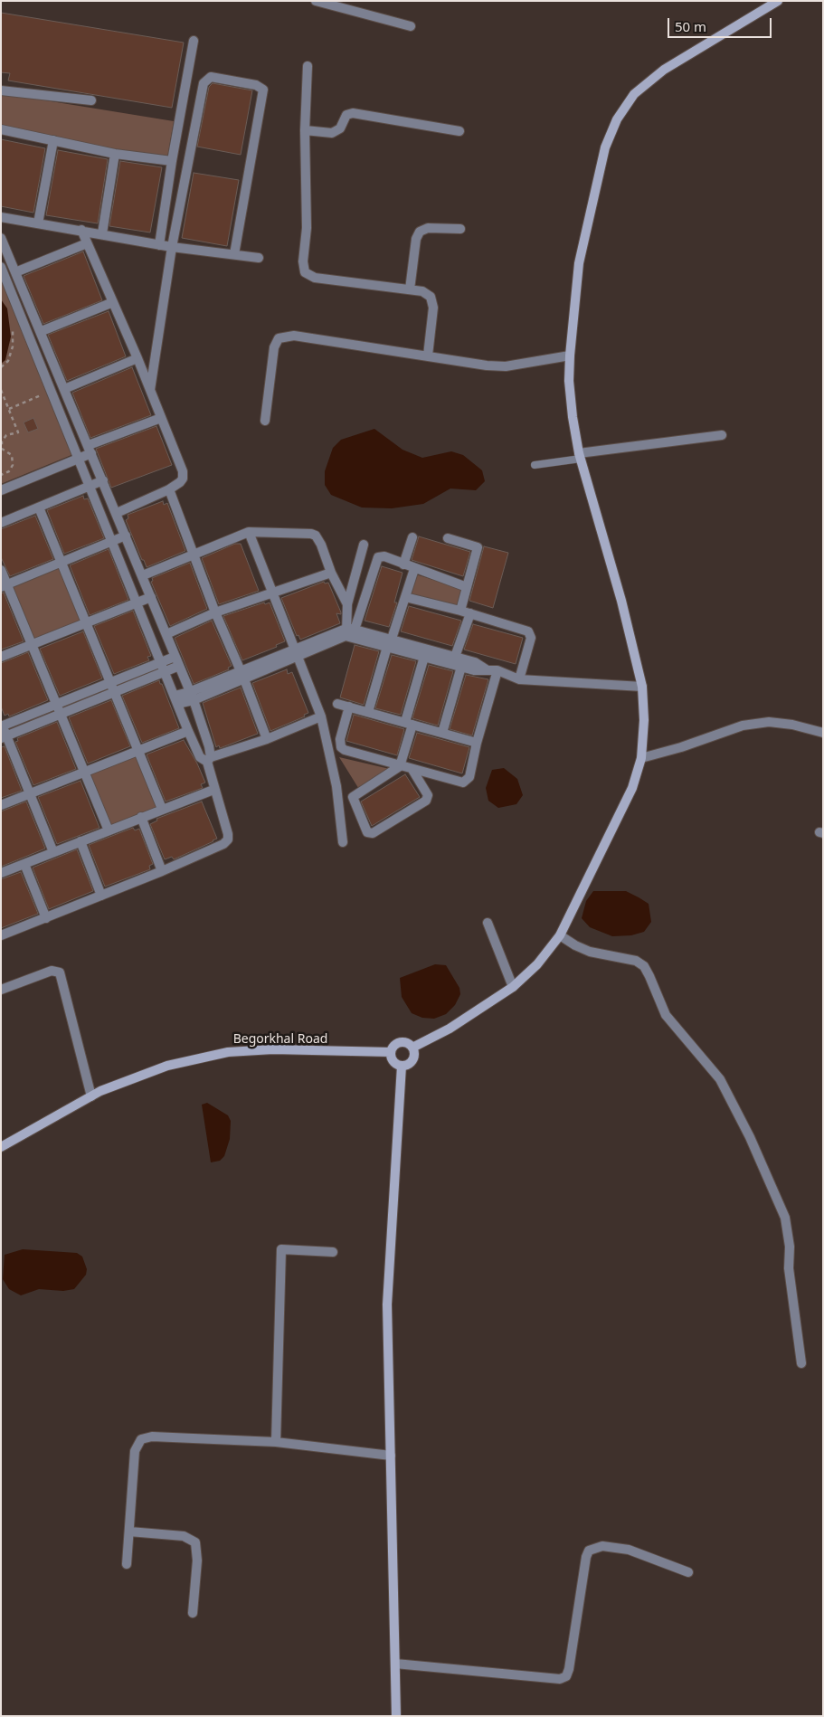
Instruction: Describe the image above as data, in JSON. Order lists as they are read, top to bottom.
{
  "streets": {
    "street": ["Begorkhal Road"]
  },
  "scale_bar": "50 m"
}
